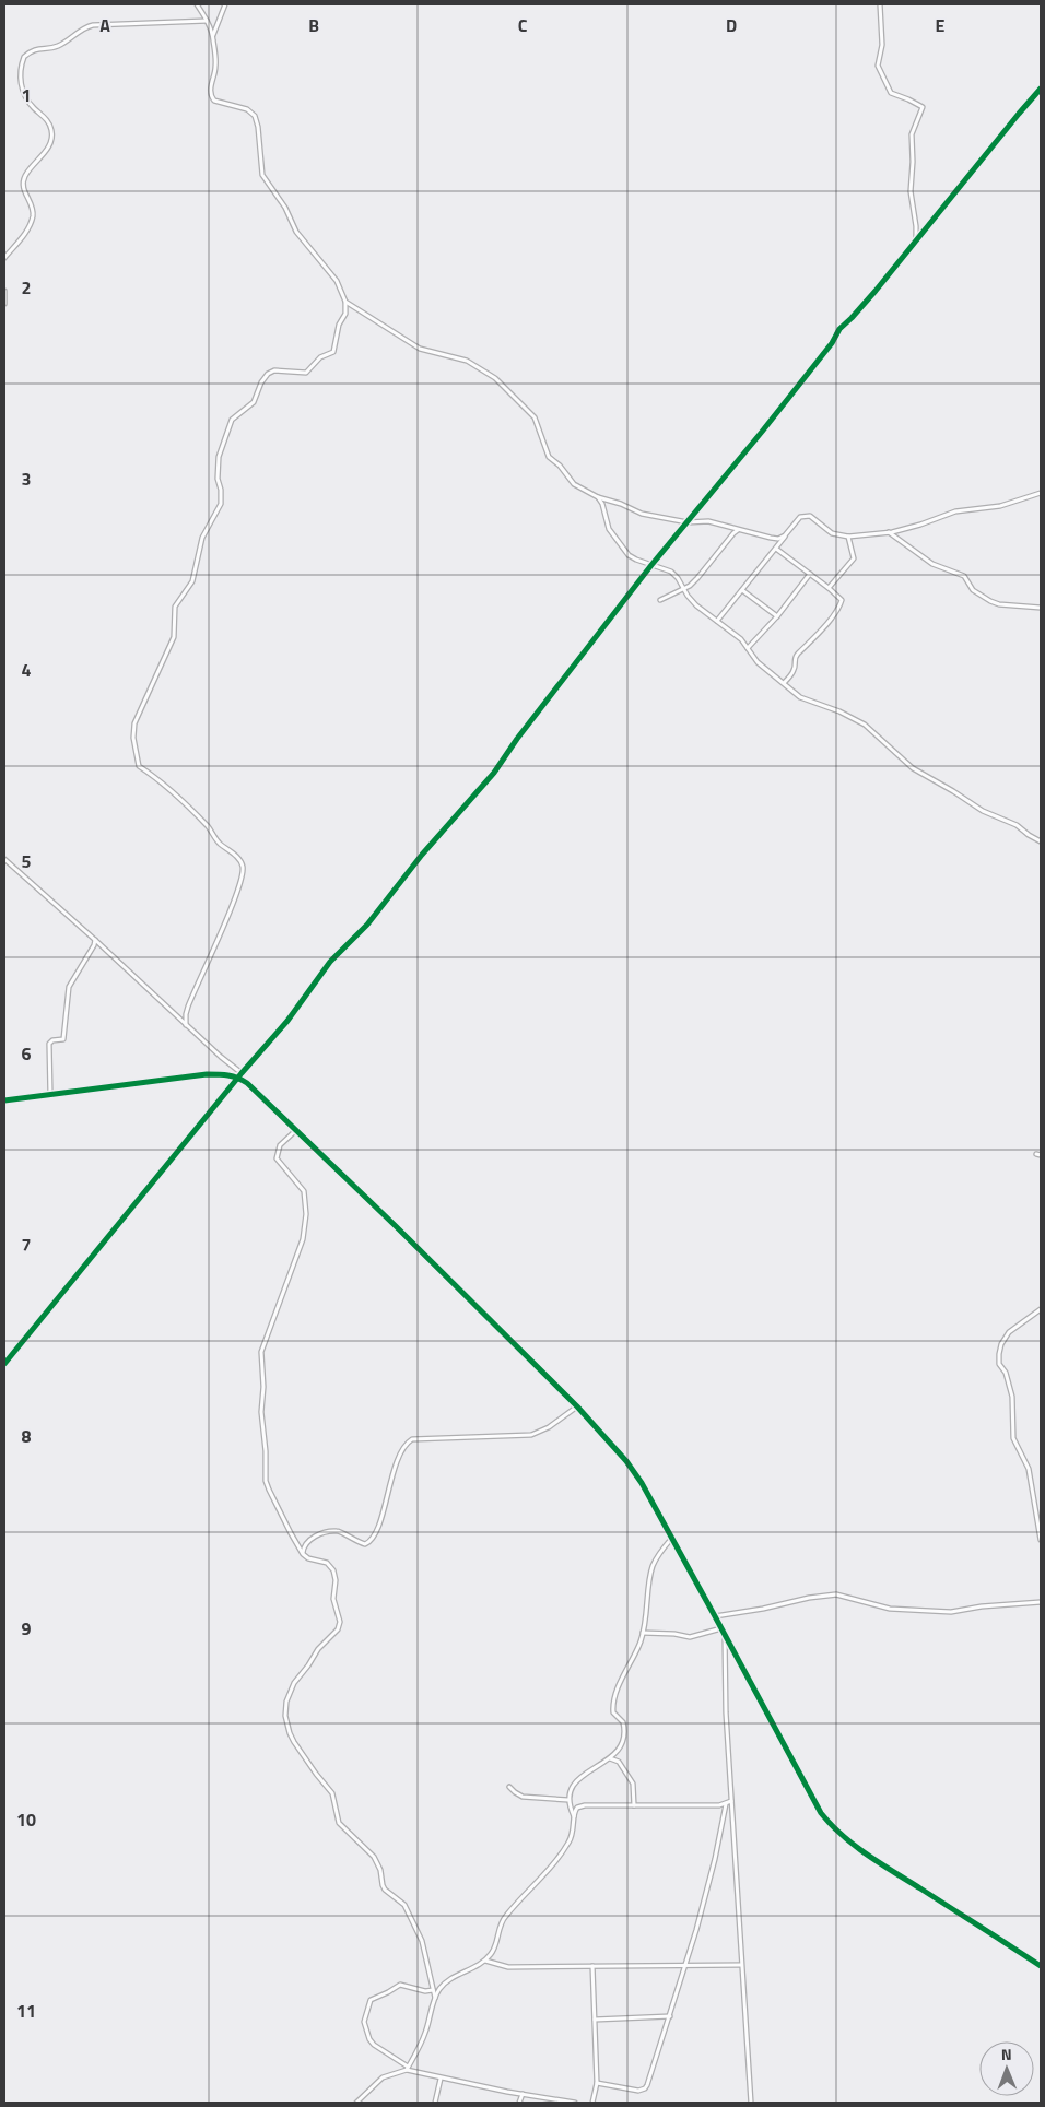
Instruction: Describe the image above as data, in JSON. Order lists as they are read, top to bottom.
{
  "north": "top",
  "grid": {
    "columns": [
      "A",
      "B",
      "C",
      "D",
      "E"
    ],
    "rows": [
      "1",
      "2",
      "3",
      "4",
      "5",
      "6",
      "7",
      "8",
      "9",
      "10",
      "11"
    ]
  }
}
